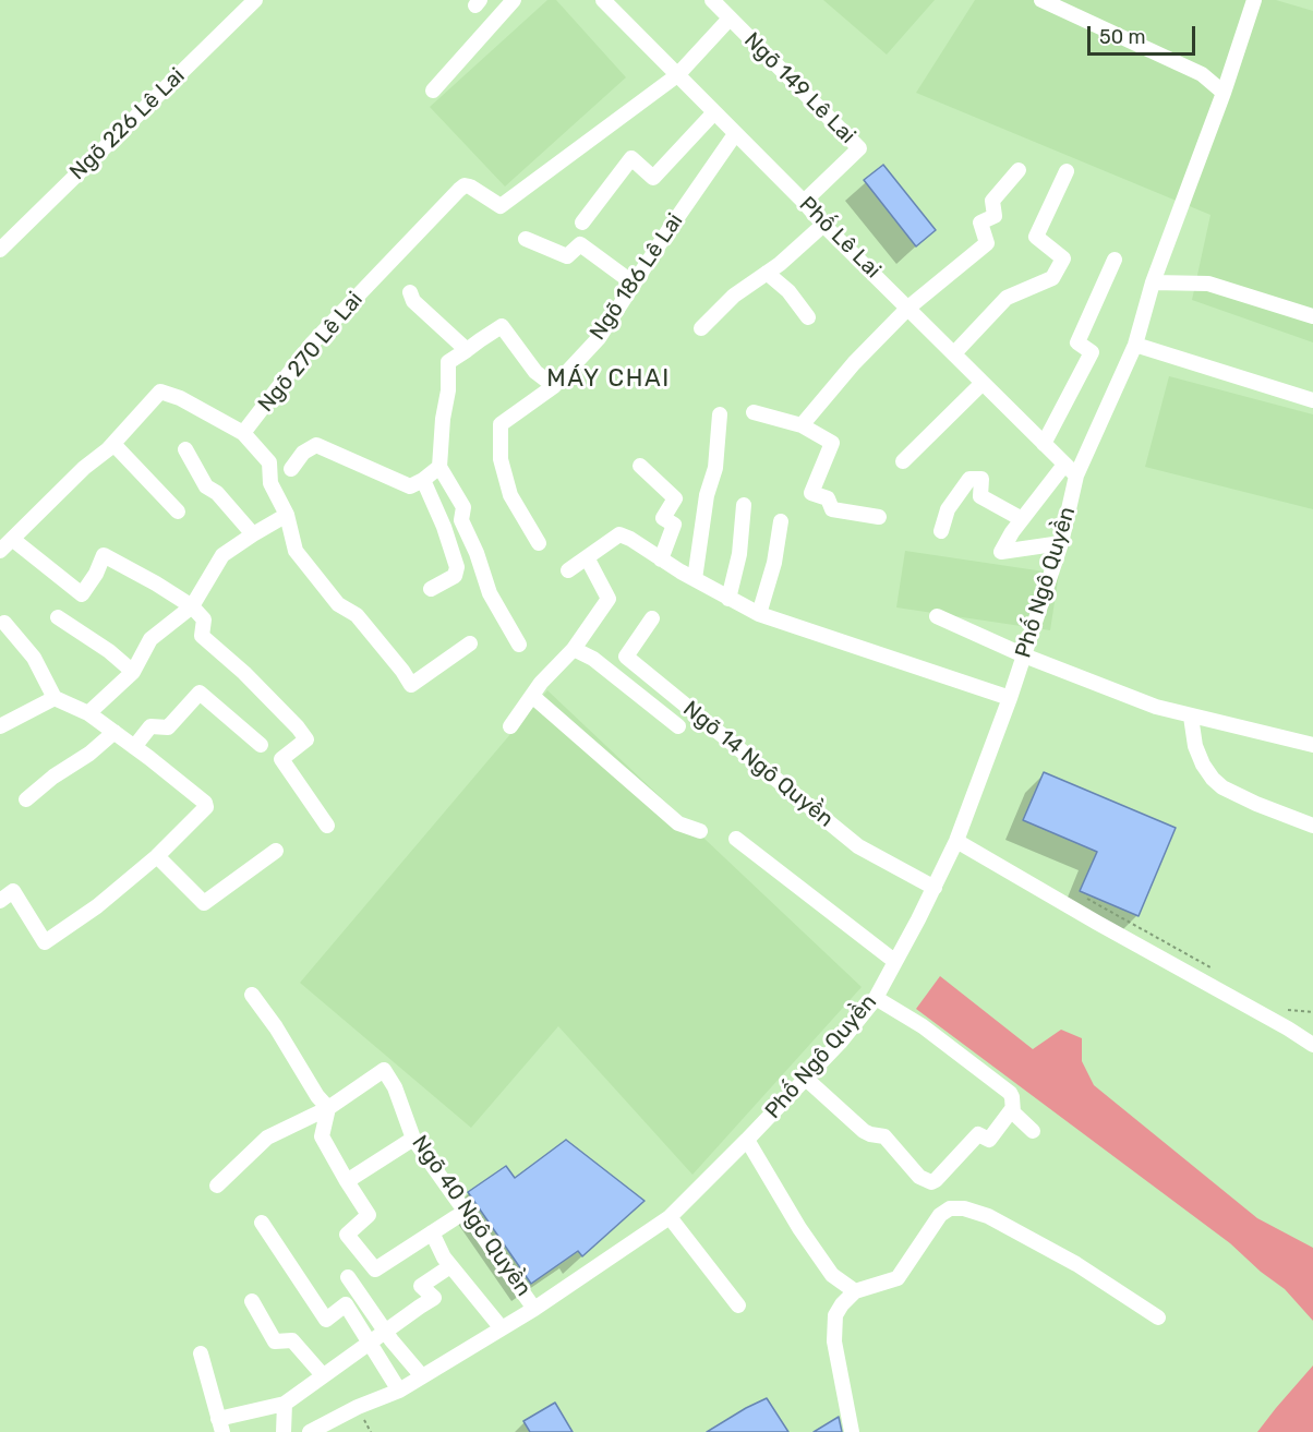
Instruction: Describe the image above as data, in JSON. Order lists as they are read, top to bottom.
{
  "streets": {
    "street": [
      "Ngõ 149 Lê Lai",
      "Ngõ 226 Lê Lai",
      "Phố Lê Lai",
      "Ngõ 186 Lê Lai",
      "Ngõ 270 Lê Lai",
      "Phố Ngô Quyền",
      "Ngõ 14 Ngô Quyền",
      "Ngõ 40 Ngô Quyền"
    ]
  },
  "crossings": [
    ["Ngõ 149 Lê Lai", "Phố Lê Lai"],
    ["Phố Lê Lai", "Ngõ 186 Lê Lai"],
    ["Phố Lê Lai", "Ngõ 270 Lê Lai"],
    ["Phố Lê Lai", "Phố Ngô Quyền"],
    ["Phố Ngô Quyền", "Ngõ 14 Ngô Quyền"],
    ["Phố Ngô Quyền", "Ngõ 40 Ngô Quyền"]
  ],
  "districts": ["MÁY CHAI"],
  "scale_bar": "50 m"
}
